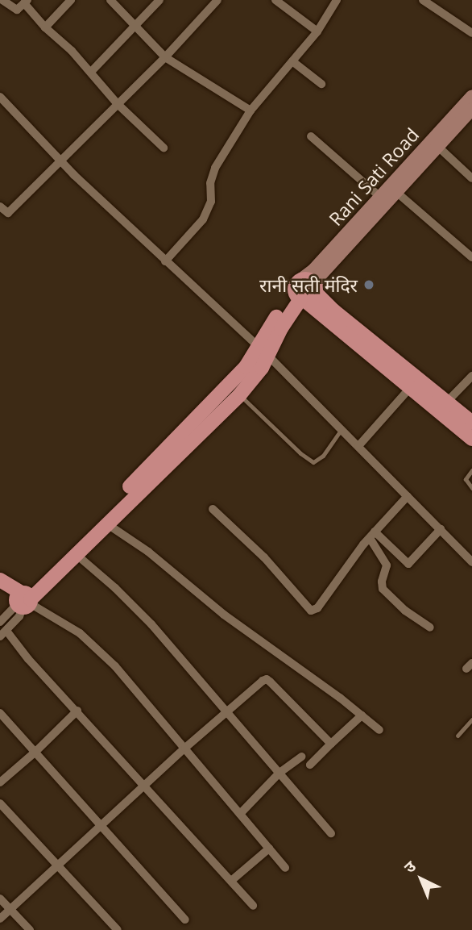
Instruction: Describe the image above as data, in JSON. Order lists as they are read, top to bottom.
{
  "streets": {
    "street": ["Rani Sati Road"]
  },
  "places": ["रानी सती मंदिर"],
  "north": "top left"
}
